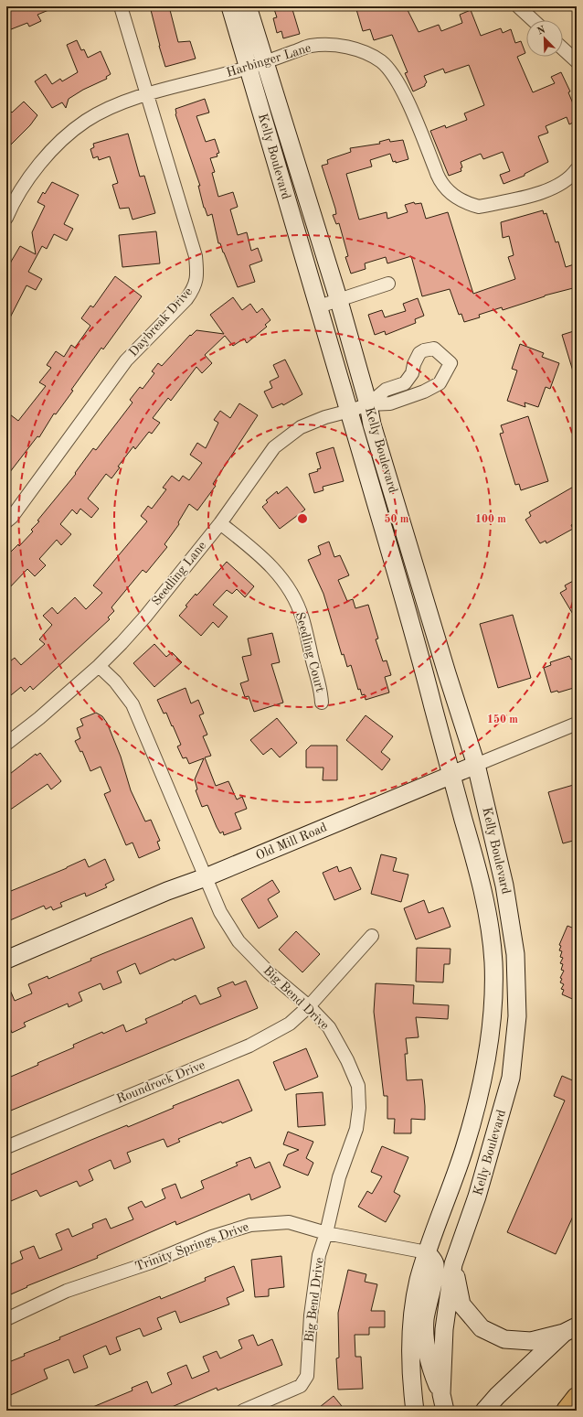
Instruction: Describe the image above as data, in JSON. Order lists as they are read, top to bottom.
{
  "streets": {
    "main road": ["Kelly Boulevard", "Old Mill Road"],
    "street": [
      "Harbinger Lane",
      "Daybreak Drive",
      "Seedling Lane",
      "Seedling Court",
      "Big Bend Drive",
      "Roundrock Drive",
      "Trinity Springs Drive"
    ]
  },
  "crossings": [
    ["Harbinger Lane", "Kelly Boulevard"],
    ["Harbinger Lane", "Daybreak Drive"],
    ["Kelly Boulevard", "Seedling Lane"],
    ["Kelly Boulevard", "Old Mill Road"],
    ["Kelly Boulevard", "Trinity Springs Drive"],
    ["Seedling Lane", "Seedling Court"],
    ["Seedling Lane", "Big Bend Drive"],
    ["Old Mill Road", "Big Bend Drive"],
    ["Big Bend Drive", "Roundrock Drive"],
    ["Big Bend Drive", "Trinity Springs Drive"]
  ],
  "north": "top left",
  "rings": ["50 m", "100 m", "150 m"]
}
